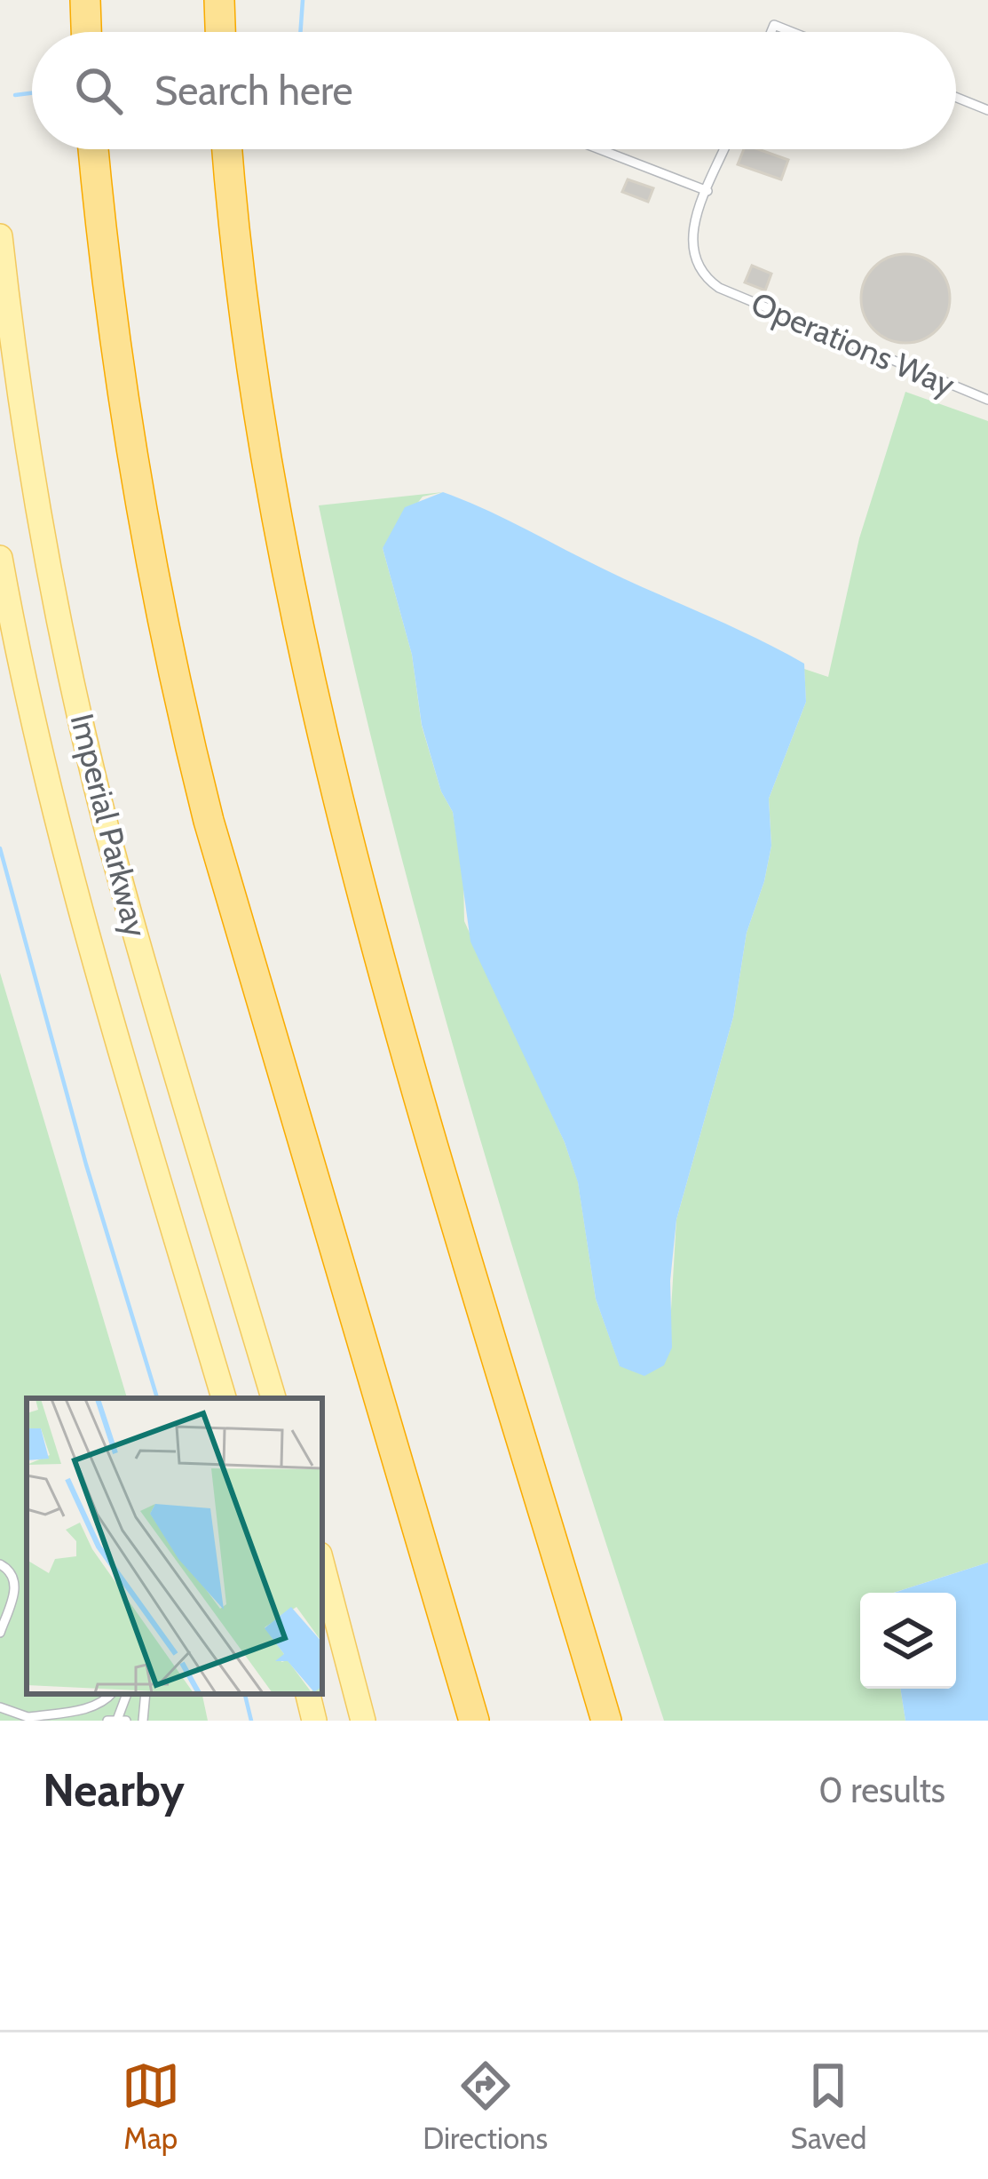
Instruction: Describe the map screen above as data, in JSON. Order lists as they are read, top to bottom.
{
  "streets": {
    "main road": ["Imperial Parkway"],
    "lane": ["Operations Way"]
  },
  "page": {
    "search": "Search here",
    "heading": ["Nearby", "0 results"],
    "nav": ["Map", "Directions", "Saved"]
  }
}
